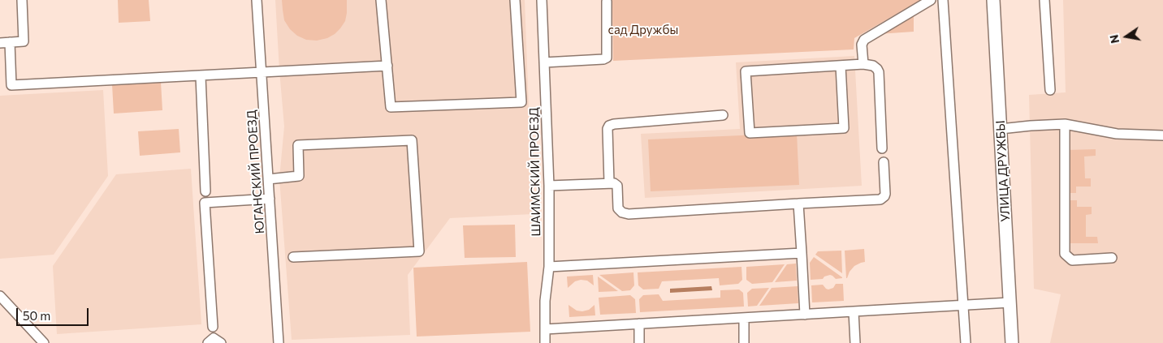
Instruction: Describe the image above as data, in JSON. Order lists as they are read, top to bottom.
{
  "streets": {
    "main road": ["УЛИЦА ДРУЖБЫ"],
    "street": ["ЮГАНСКИЙ ПРОЕЗД", "ШАИМСКИЙ ПРОЕЗД"]
  },
  "parks": ["сад Дружбы"],
  "scale_bar": "50 m",
  "north": "left"
}
